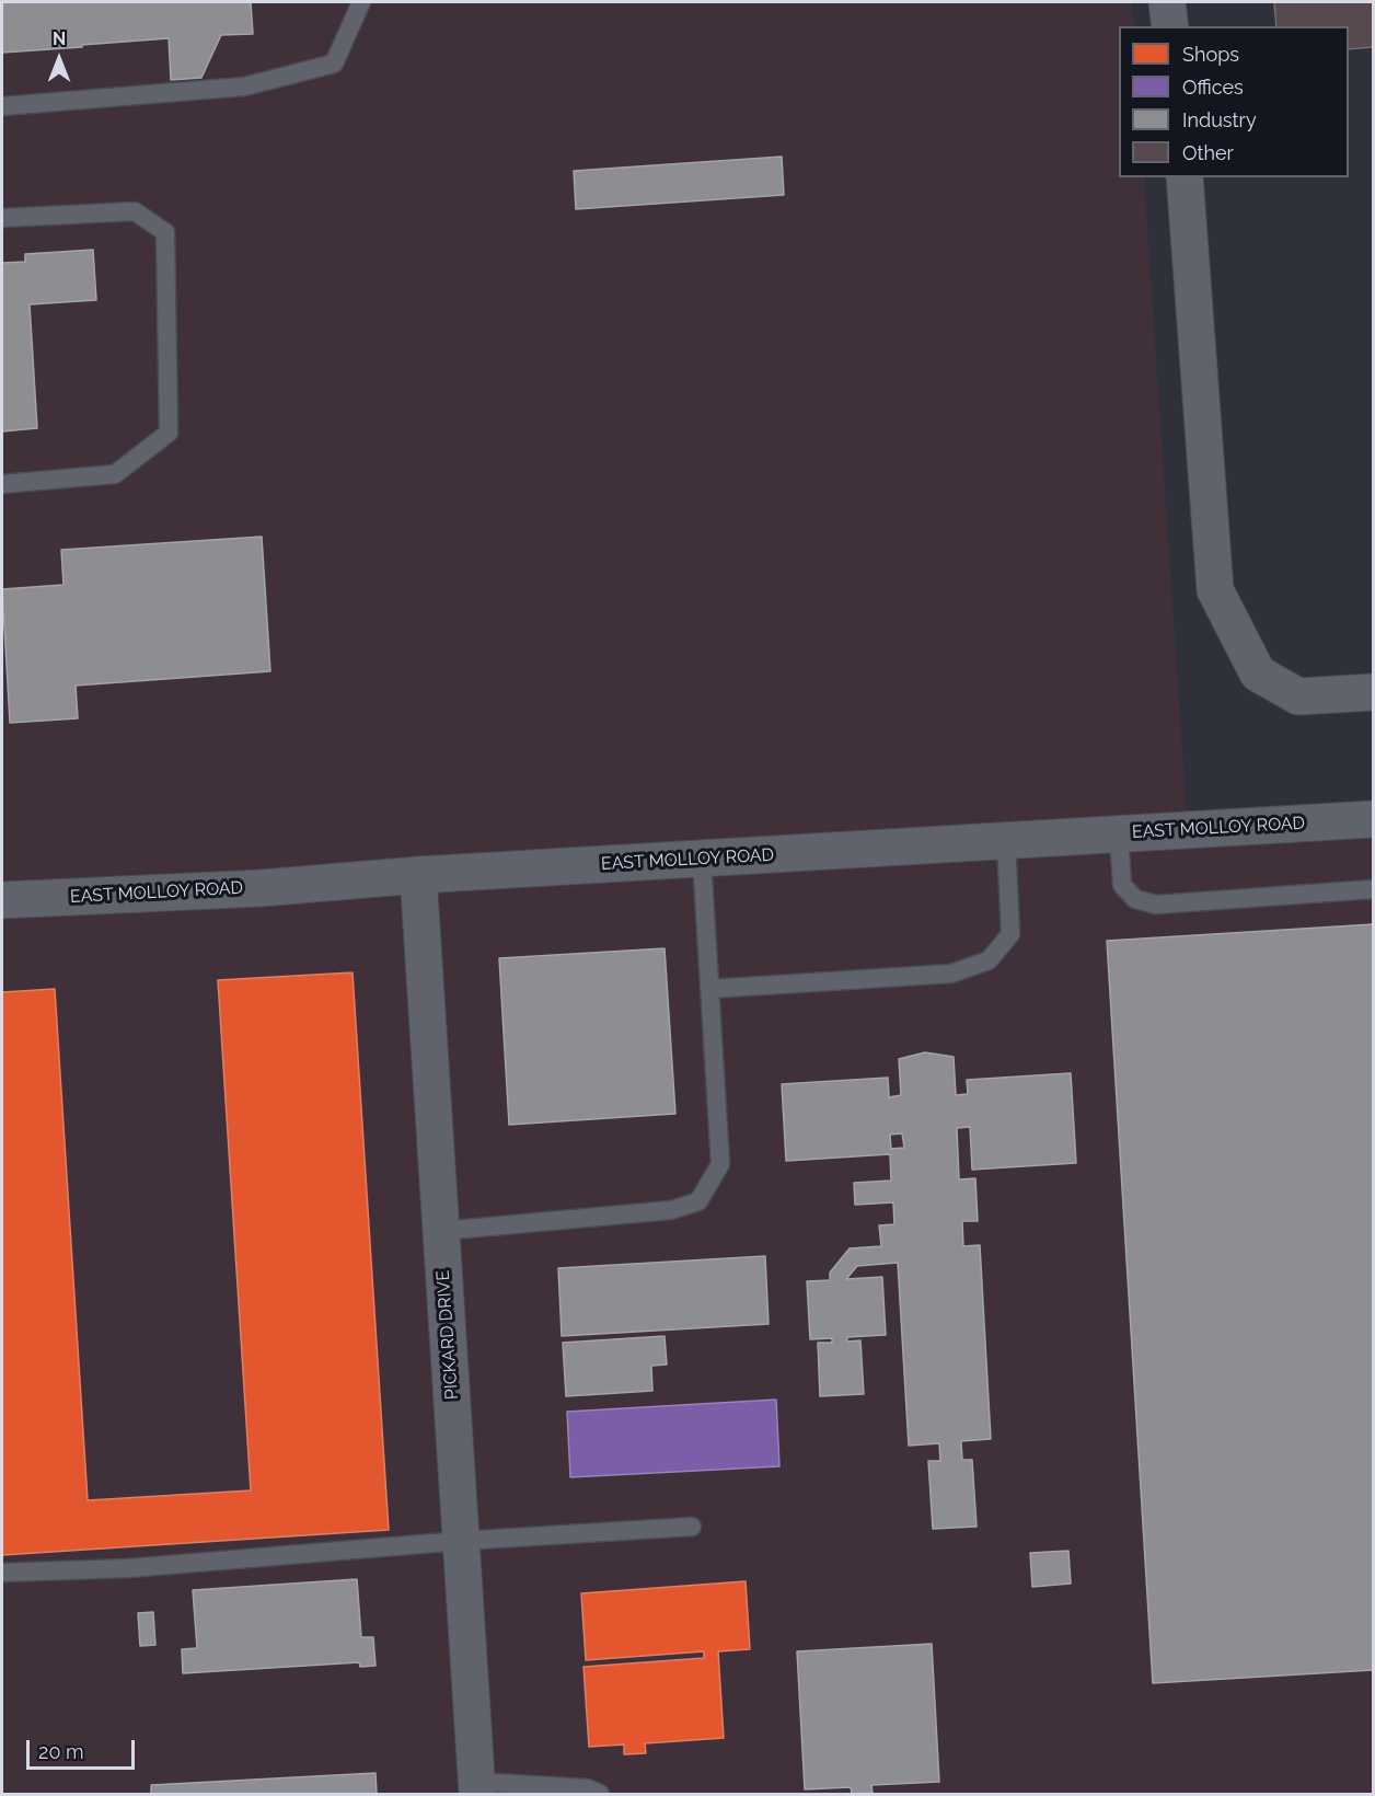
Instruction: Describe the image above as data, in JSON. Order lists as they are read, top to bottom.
{
  "streets": {
    "street": ["EAST MOLLOY ROAD", "PICKARD DRIVE"]
  },
  "crossings": [
    ["EAST MOLLOY ROAD", "PICKARD DRIVE"]
  ],
  "legend": [
    "Shops",
    "Offices",
    "Industry",
    "Other"
  ],
  "scale_bar": "20 m",
  "north": "top"
}
